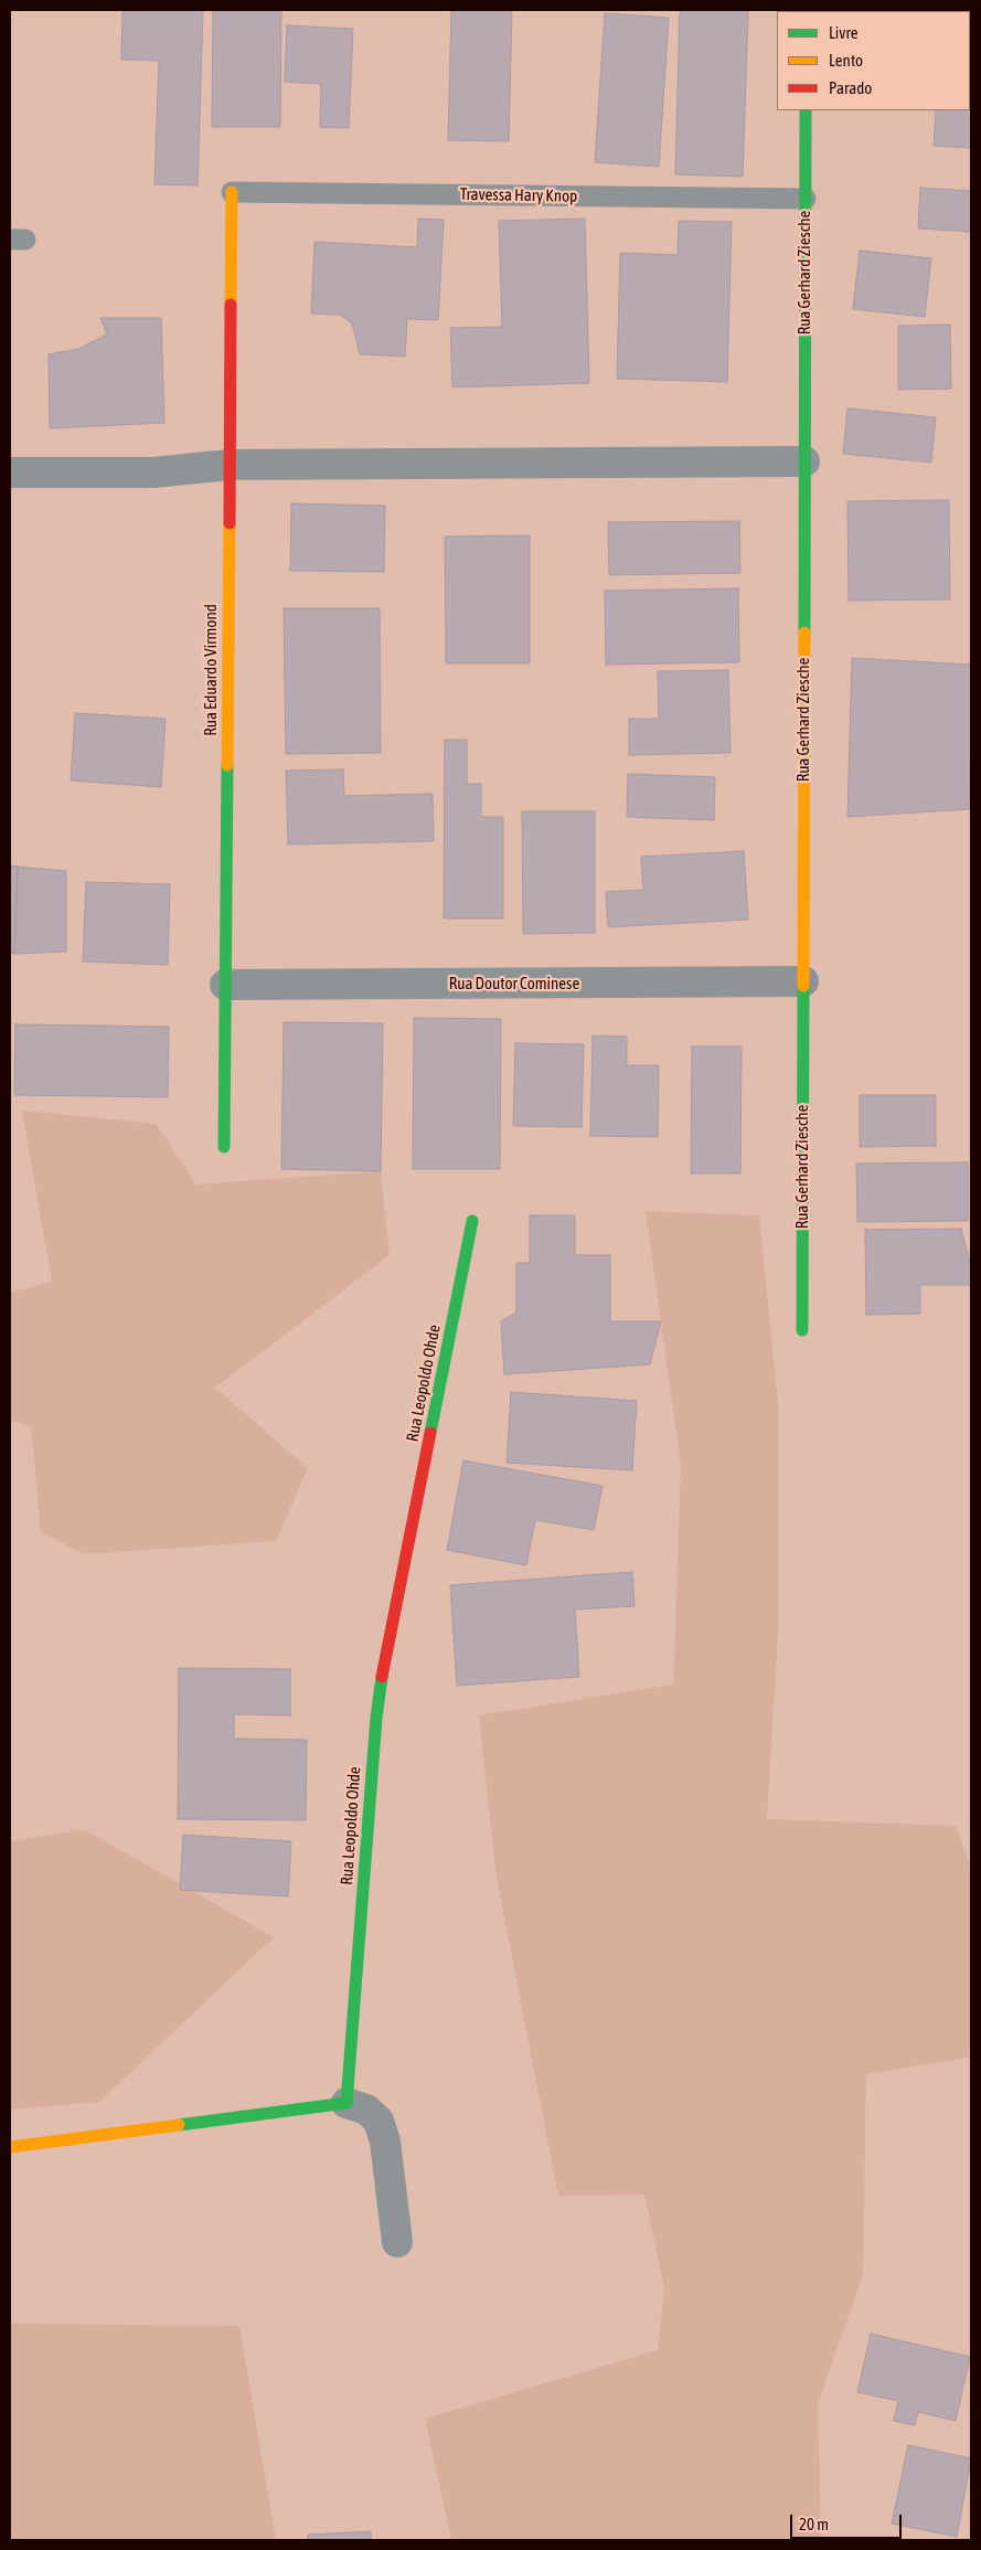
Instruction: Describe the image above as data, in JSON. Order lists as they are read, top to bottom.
{
  "streets": {
    "street": [
      "Rua Gerhard Ziesche",
      "Rua Eduardo Virmond",
      "Rua Doutor Cominese",
      "Rua Leopoldo Ohde"
    ],
    "lane": ["Travessa Hary Knop"]
  },
  "crossings": [
    ["Travessa Hary Knop", "Rua Gerhard Ziesche"],
    ["Travessa Hary Knop", "Rua Eduardo Virmond"],
    ["Rua Gerhard Ziesche", "Rua Doutor Cominese"],
    ["Rua Eduardo Virmond", "Rua Doutor Cominese"]
  ],
  "legend": ["Livre", "Lento", "Parado"],
  "scale_bar": "20 m"
}
